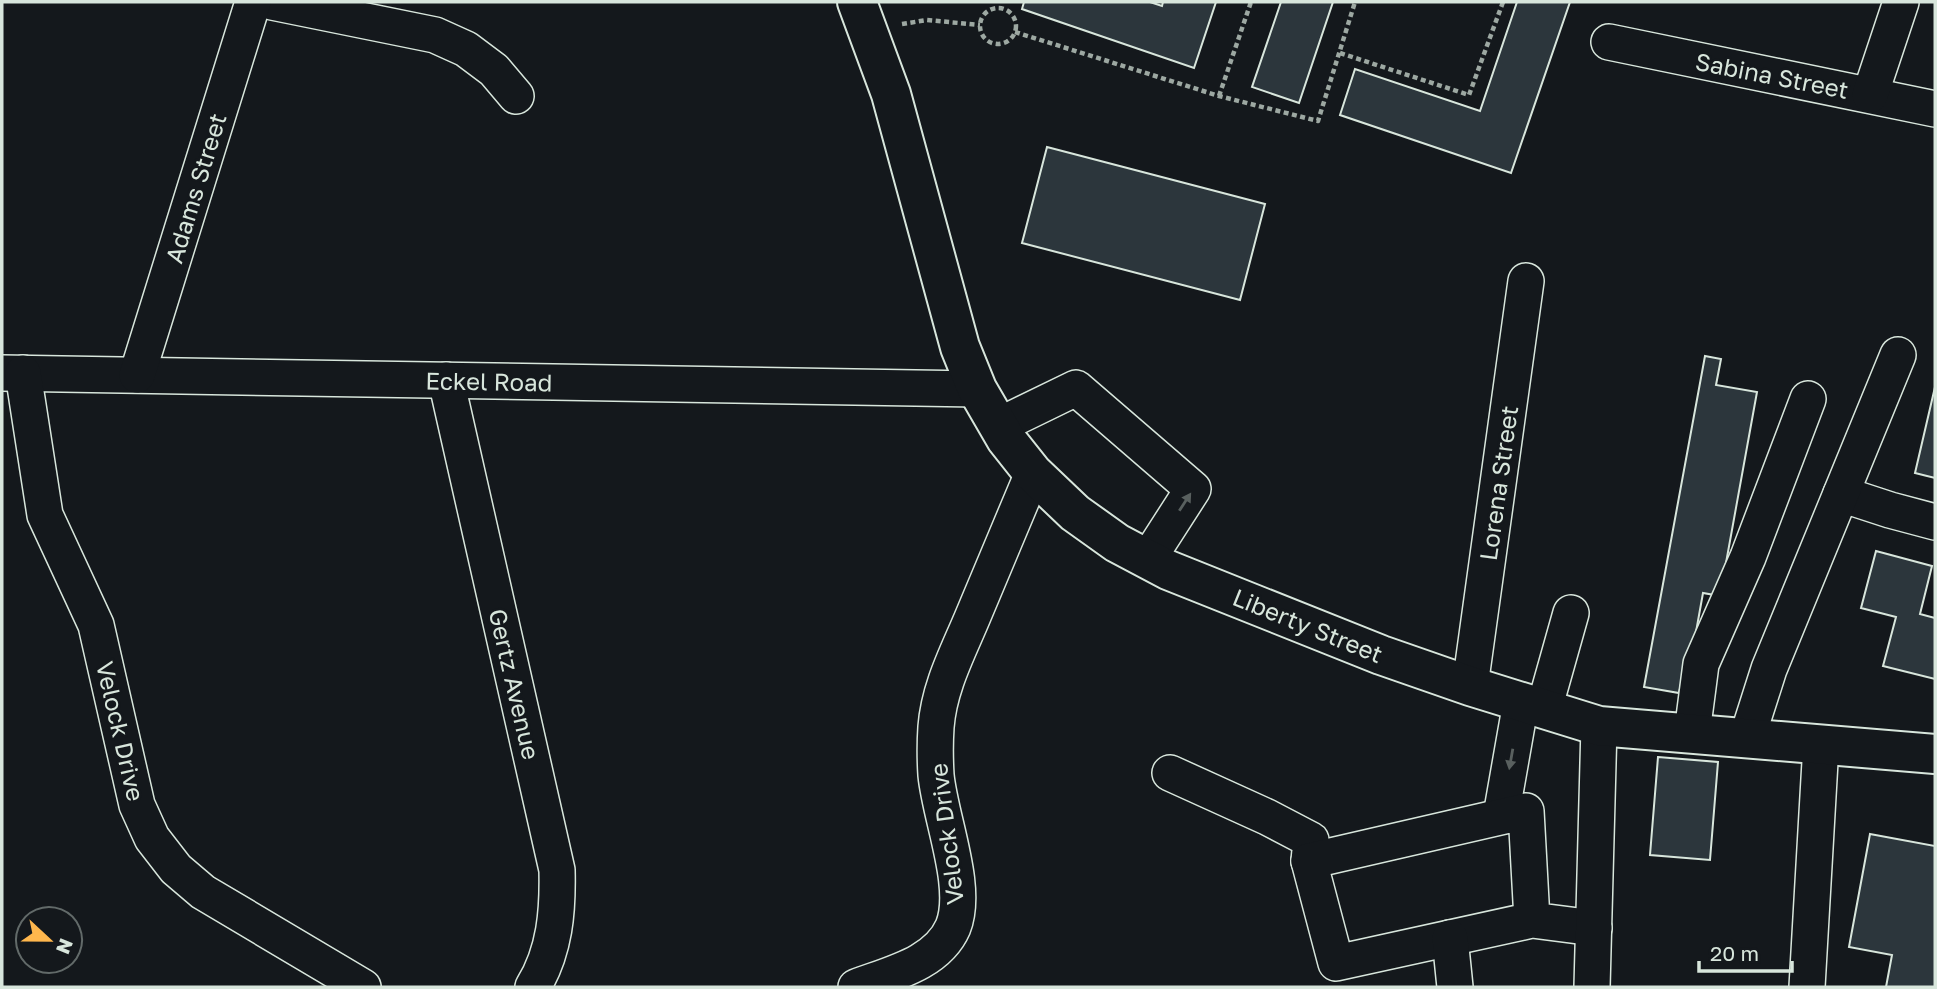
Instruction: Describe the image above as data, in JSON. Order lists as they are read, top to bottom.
{
  "streets": {
    "main road": ["Liberty Street"],
    "street": [
      "Sabina Street",
      "Adams Street",
      "Eckel Road",
      "Lorena Street",
      "Gertz Avenue",
      "Velock Drive"
    ]
  },
  "crossings": [
    ["Adams Street", "Eckel Road"],
    ["Eckel Road", "Liberty Street"],
    ["Eckel Road", "Gertz Avenue"],
    ["Eckel Road", "Velock Drive"],
    ["Lorena Street", "Liberty Street"],
    ["Liberty Street", "Velock Drive"]
  ],
  "scale_bar": "20 m",
  "north": "right"
}
